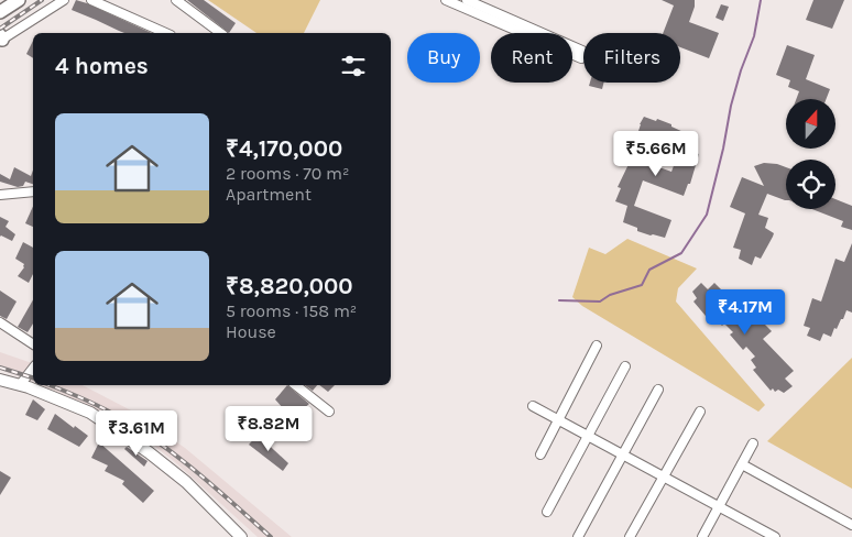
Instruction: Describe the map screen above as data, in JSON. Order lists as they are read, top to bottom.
{
  "north": "top",
  "page": {
    "chip": ["Buy", "Rent", "Filters"],
    "heading": "4 homes",
    "list": [
      {
        "name": "₹4,170,000",
        "note": "2 rooms · 70 m² · Apartment"
      },
      {
        "name": "₹8,820,000",
        "note": "5 rooms · 158 m² · House"
      }
    ],
    "price": [
      "₹5.66M",
      "₹4.17M",
      "₹8.82M",
      "₹3.61M"
    ]
  }
}
